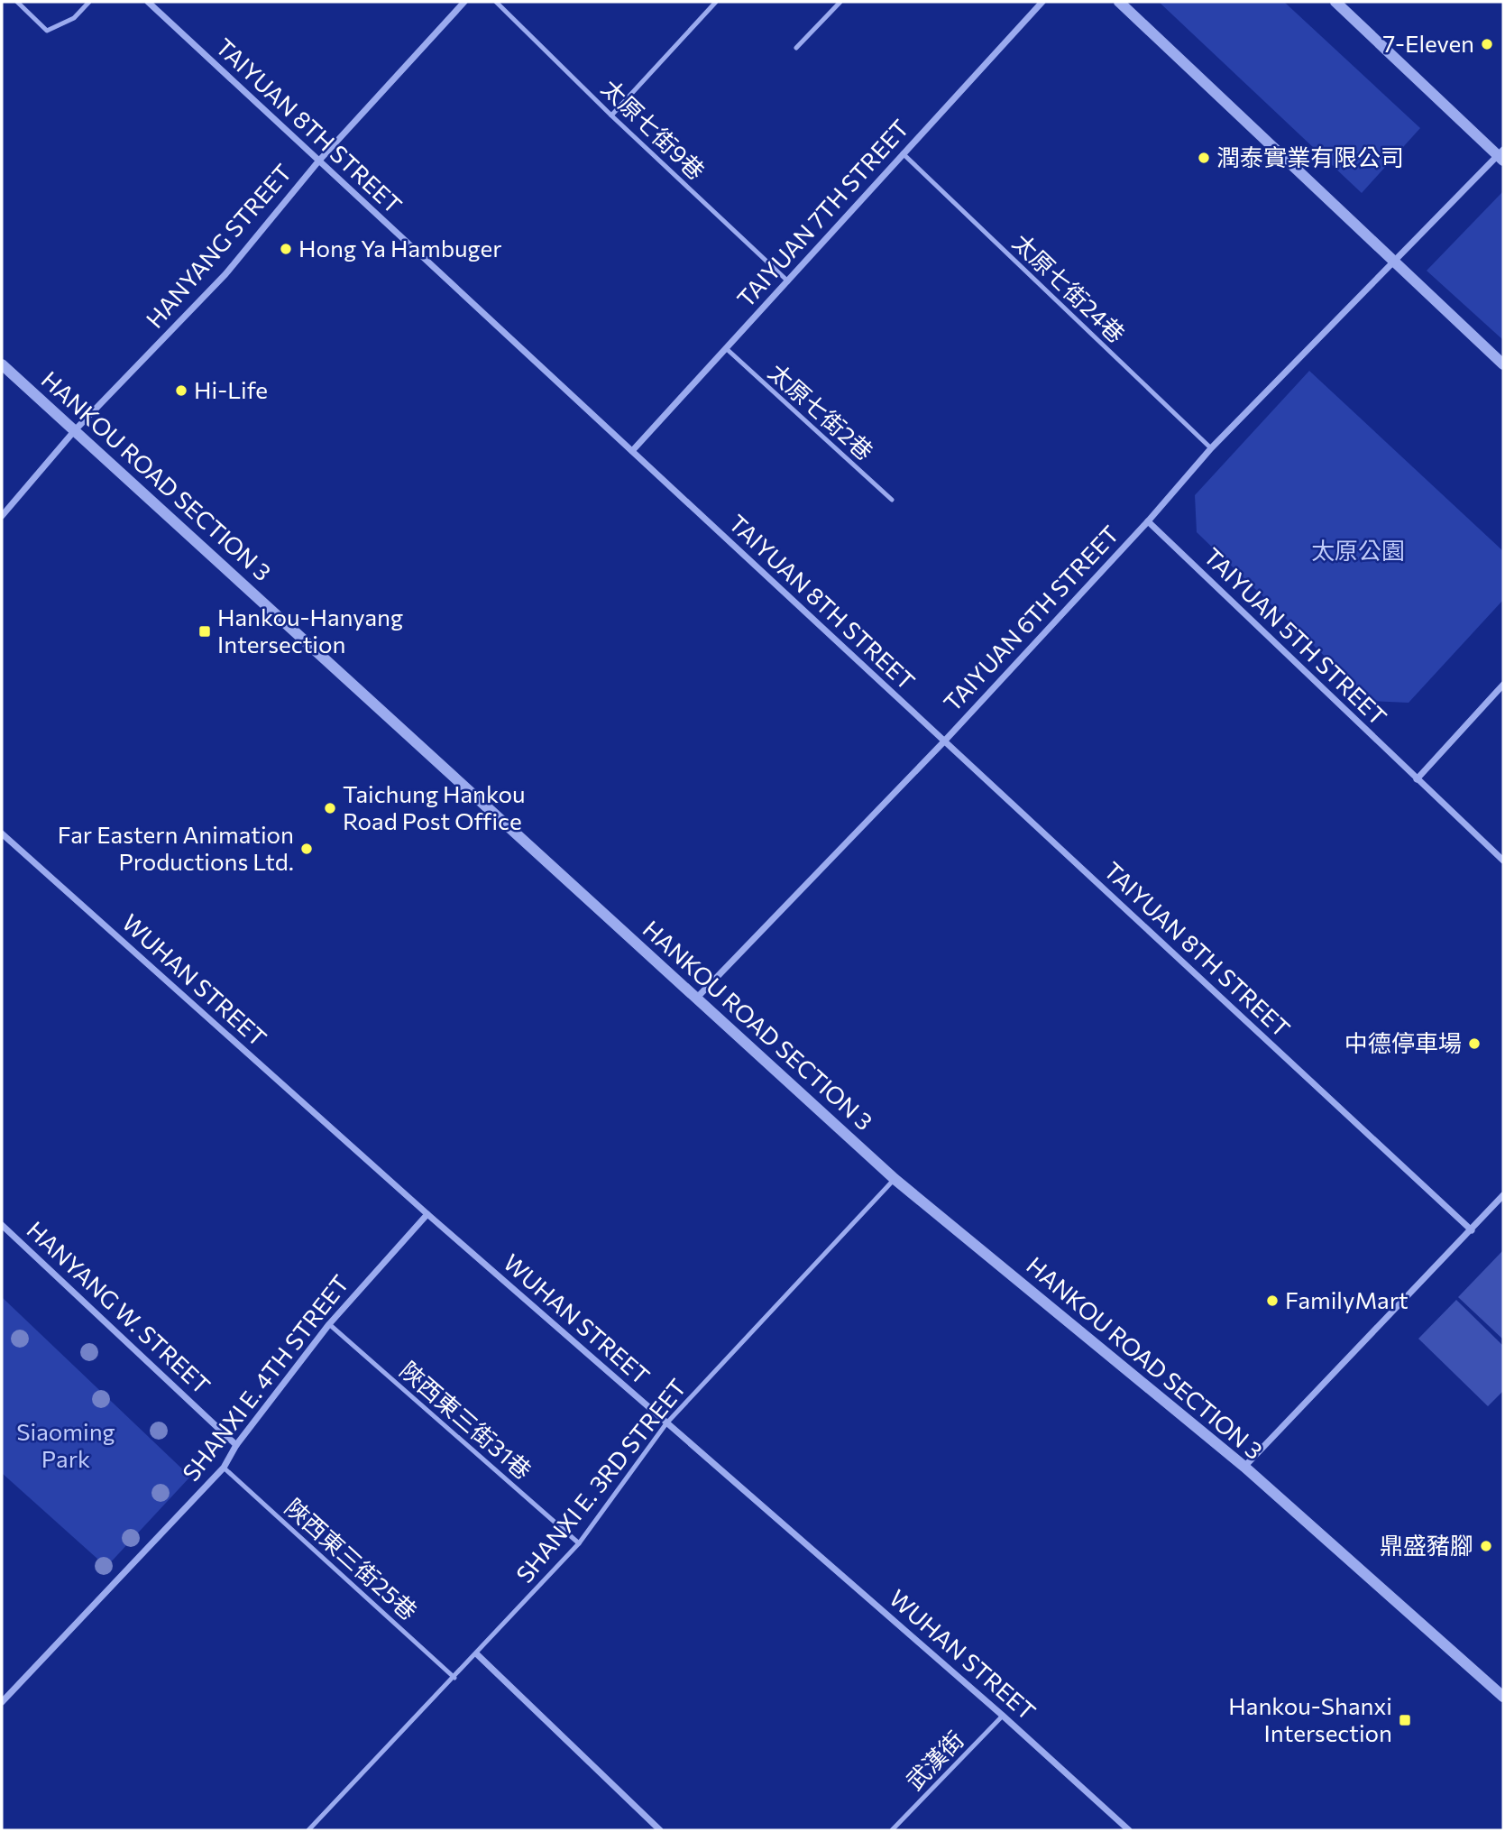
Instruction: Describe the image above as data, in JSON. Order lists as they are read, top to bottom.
{
  "streets": {
    "street": [
      "TAIYUAN 8TH STREET",
      "TAIYUAN 7TH STREET",
      "HANYANG STREET",
      "HANKOU ROAD SECTION 3",
      "TAIYUAN 6TH STREET",
      "TAIYUAN 5TH STREET",
      "WUHAN STREET",
      "HANYANG W. STREET",
      "SHANXI E. 4TH STREET"
    ],
    "lane": [
      "太原七街9巷",
      "太原七街24巷",
      "太原七街2巷",
      "陜西東三街31巷",
      "SHANXI E. 3RD STREET",
      "陜西東三街25巷",
      "武漢街"
    ]
  },
  "crossings": [
    ["TAIYUAN 8TH STREET", "TAIYUAN 7TH STREET"],
    ["TAIYUAN 8TH STREET", "HANYANG STREET"],
    ["TAIYUAN 8TH STREET", "TAIYUAN 6TH STREET"],
    ["太原七街9巷", "TAIYUAN 7TH STREET"],
    ["TAIYUAN 7TH STREET", "太原七街24巷"],
    ["TAIYUAN 7TH STREET", "太原七街2巷"],
    ["HANYANG STREET", "HANKOU ROAD SECTION 3"],
    ["太原七街24巷", "TAIYUAN 6TH STREET"],
    ["HANKOU ROAD SECTION 3", "TAIYUAN 6TH STREET"],
    ["HANKOU ROAD SECTION 3", "SHANXI E. 3RD STREET"],
    ["TAIYUAN 6TH STREET", "TAIYUAN 5TH STREET"],
    ["WUHAN STREET", "SHANXI E. 4TH STREET"],
    ["WUHAN STREET", "SHANXI E. 3RD STREET"],
    ["WUHAN STREET", "武漢街"],
    ["HANYANG W. STREET", "SHANXI E. 4TH STREET"],
    ["SHANXI E. 4TH STREET", "陜西東三街31巷"],
    ["SHANXI E. 4TH STREET", "陜西東三街25巷"],
    ["陜西東三街31巷", "SHANXI E. 3RD STREET"],
    ["SHANXI E. 3RD STREET", "陜西東三街25巷"]
  ],
  "parks": ["太原公園", "Siaoming Park"],
  "places": {
    "other": [
      "7-Eleven",
      "潤泰實業有限公司",
      "Hong Ya Hambuger",
      "Hi-Life",
      "Taichung Hankou Road Post Office",
      "Far Eastern Animation Productions Ltd.",
      "中德停車場",
      "FamilyMart",
      "鼎盛豬腳"
    ],
    "transit": ["Hankou-Hanyang Intersection", "Hankou-Shanxi Intersection"]
  }
}
